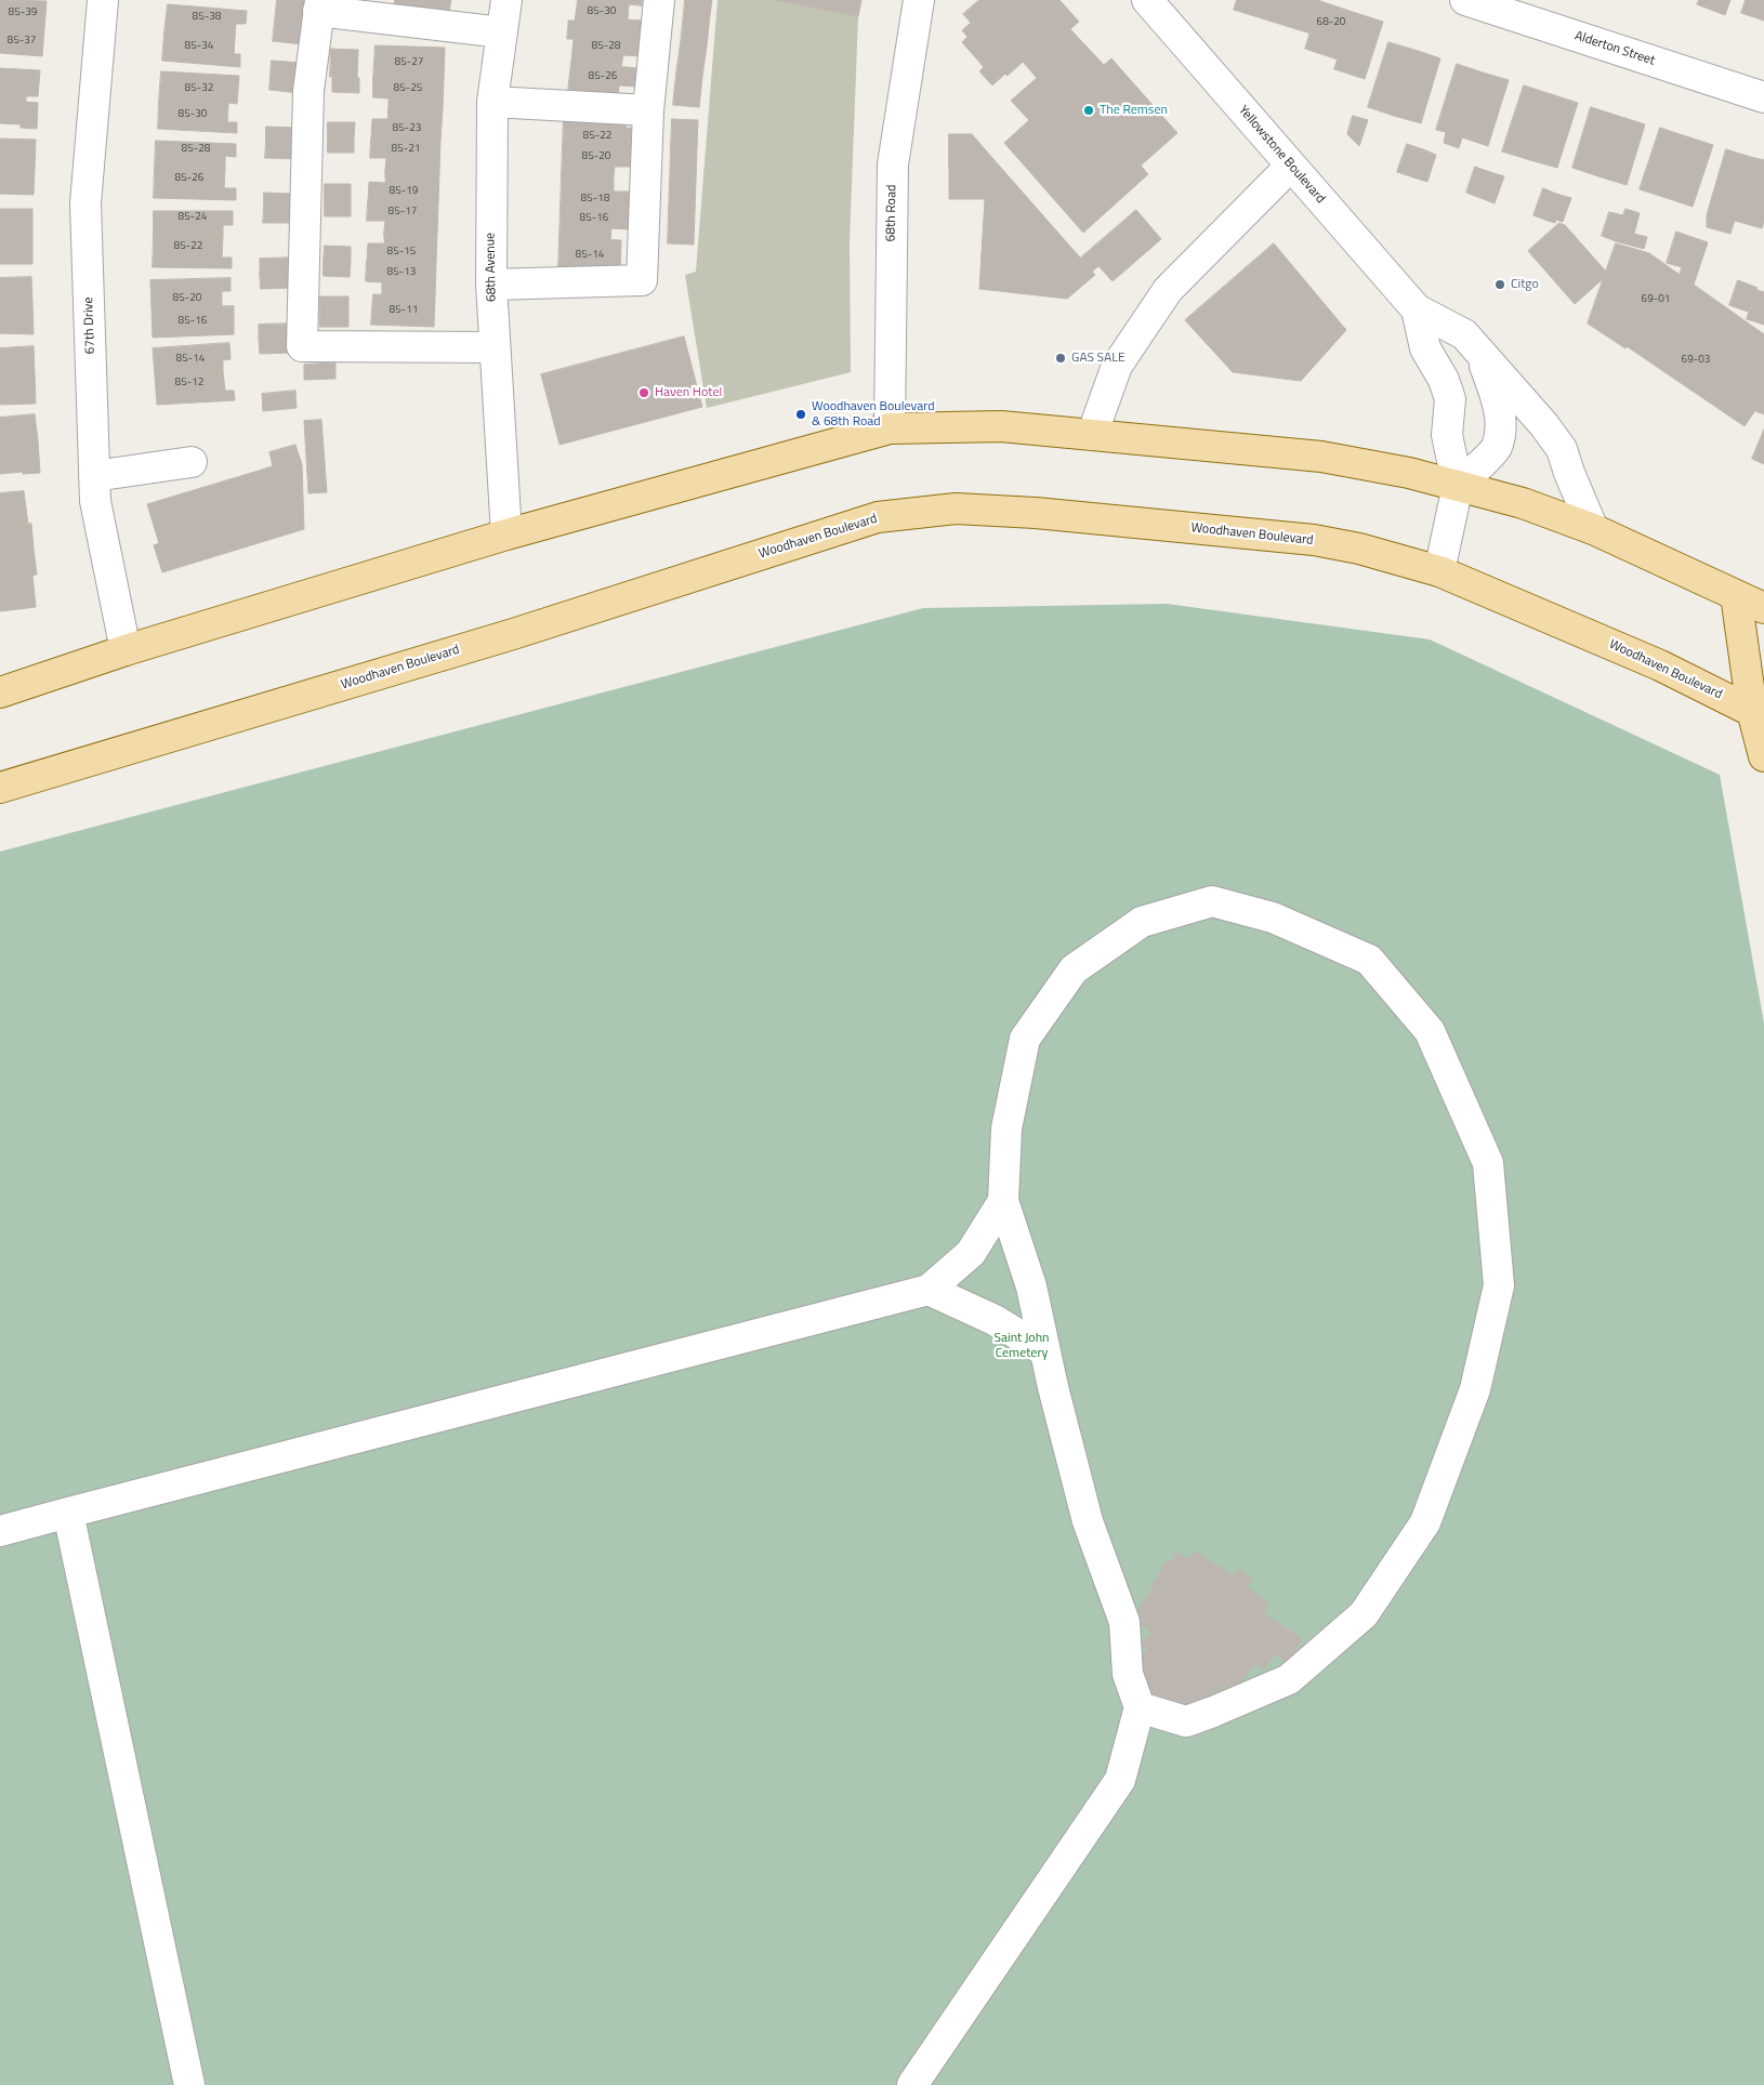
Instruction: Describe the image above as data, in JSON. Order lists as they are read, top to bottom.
{
  "streets": {
    "main road": ["Woodhaven Boulevard"],
    "street": [
      "Alderton Street",
      "Yellowstone Boulevard",
      "68th Road",
      "68th Avenue",
      "67th Drive"
    ]
  },
  "crossings": [
    ["Yellowstone Boulevard", "Woodhaven Boulevard"]
  ],
  "parks": ["Saint John Cemetery"],
  "places": [
    "The Remsen",
    "Citgo",
    "GAS SALE",
    "Haven Hotel",
    "Woodhaven Boulevard & 68th Road"
  ],
  "house_numbers": [
    "85-30",
    "85-39",
    "85-38",
    "68-20",
    "85-37",
    "85-34",
    "85-28",
    "85-27",
    "85-26",
    "85-32",
    "85-25",
    "85-30",
    "85-23",
    "85-22",
    "85-28",
    "85-21",
    "85-20",
    "85-26",
    "85-19",
    "85-18",
    "85-17",
    "85-24",
    "85-16",
    "85-22",
    "85-15",
    "85-14",
    "85-13",
    "85-20",
    "69-01",
    "85-11",
    "85-16",
    "85-14",
    "69-03",
    "85-12"
  ]
}
